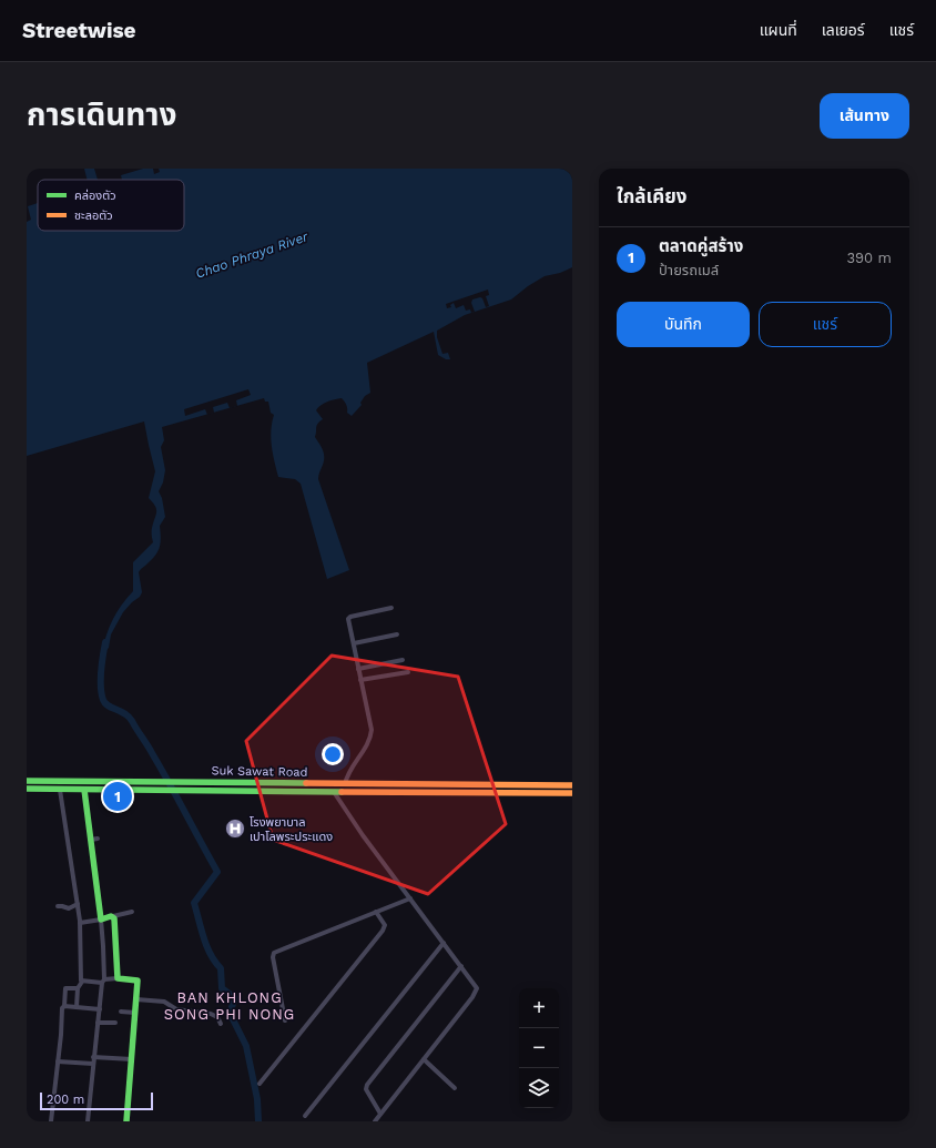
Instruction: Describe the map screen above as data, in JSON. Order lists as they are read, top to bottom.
{
  "streets": {
    "main road": ["Suk Sawat Road"]
  },
  "districts": ["BAN KHLONG SONG PHI NONG"],
  "water": ["Chao Phraya River"],
  "places": {
    "hospital": ["โรงพยาบาล เปาโลพระประแดง"]
  },
  "legend": ["คล่องตัว", "ชะลอตัว"],
  "scale_bar": "200 m",
  "page": {
    "header": "Streetwise",
    "nav": ["แผนที่", "เลเยอร์", "แชร์"],
    "title": "การเดินทาง",
    "buttons": [
      "เส้นทาง",
      ["บันทึก", "แชร์"]
    ],
    "heading": "ใกล้เคียง",
    "list": [
      {
        "mark": "1",
        "name": "ตลาดคู่สร้าง",
        "note": "ป้ายรถเมล์",
        "value": "390 m"
      }
    ],
    "pins": "1",
    "map_buttons": ["+", "−"],
    "scale": "200 m"
  }
}
